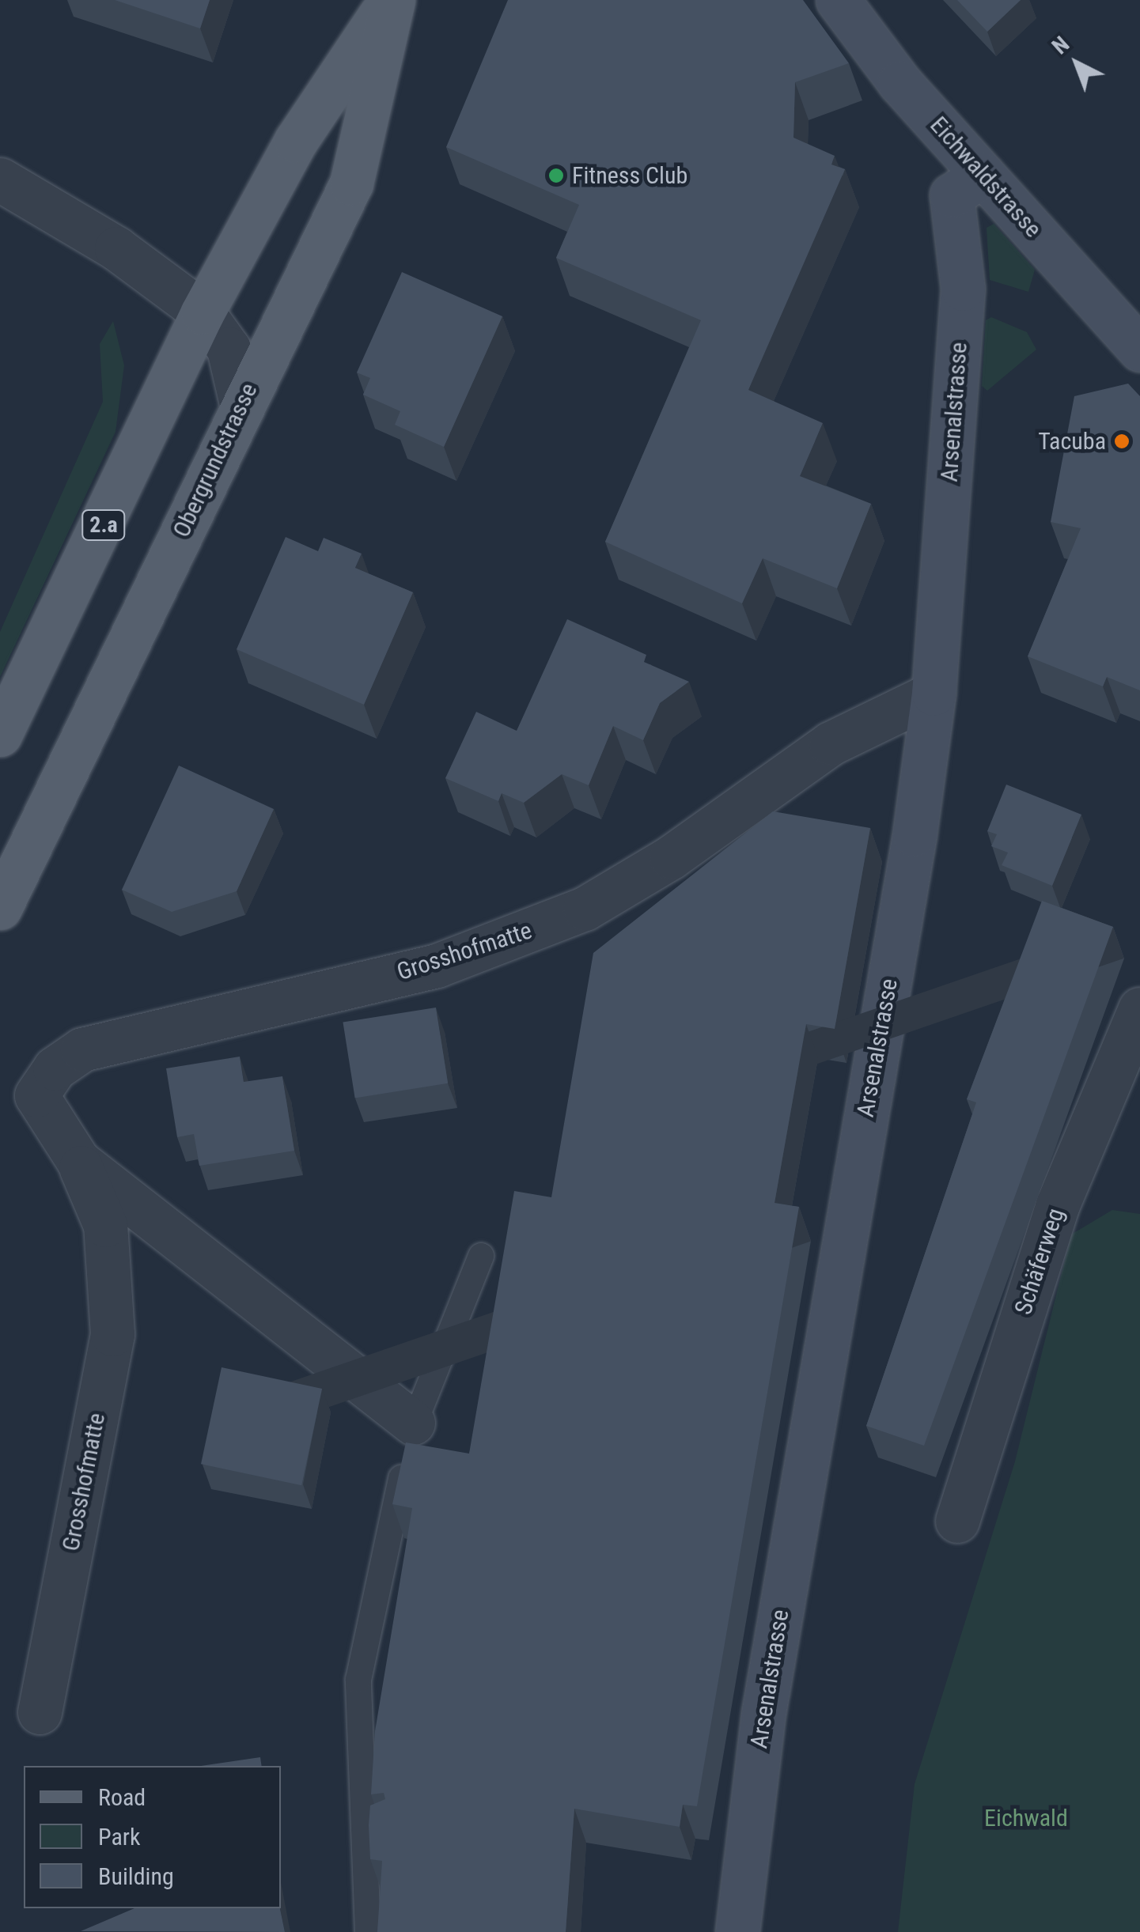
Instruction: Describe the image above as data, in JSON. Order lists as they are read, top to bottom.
{
  "streets": {
    "main road": ["Obergrundstrasse", "2.a"],
    "street": [
      "Eichwaldstrasse",
      "Arsenalstrasse",
      "Grosshofmatte",
      "Schäferweg"
    ]
  },
  "crossings": [
    ["Eichwaldstrasse", "Arsenalstrasse"],
    ["Arsenalstrasse", "Grosshofmatte"]
  ],
  "parks": ["Eichwald"],
  "places": ["Fitness Club", "Tacuba"],
  "legend": ["Road", "Park", "Building"],
  "north": "top left"
}
